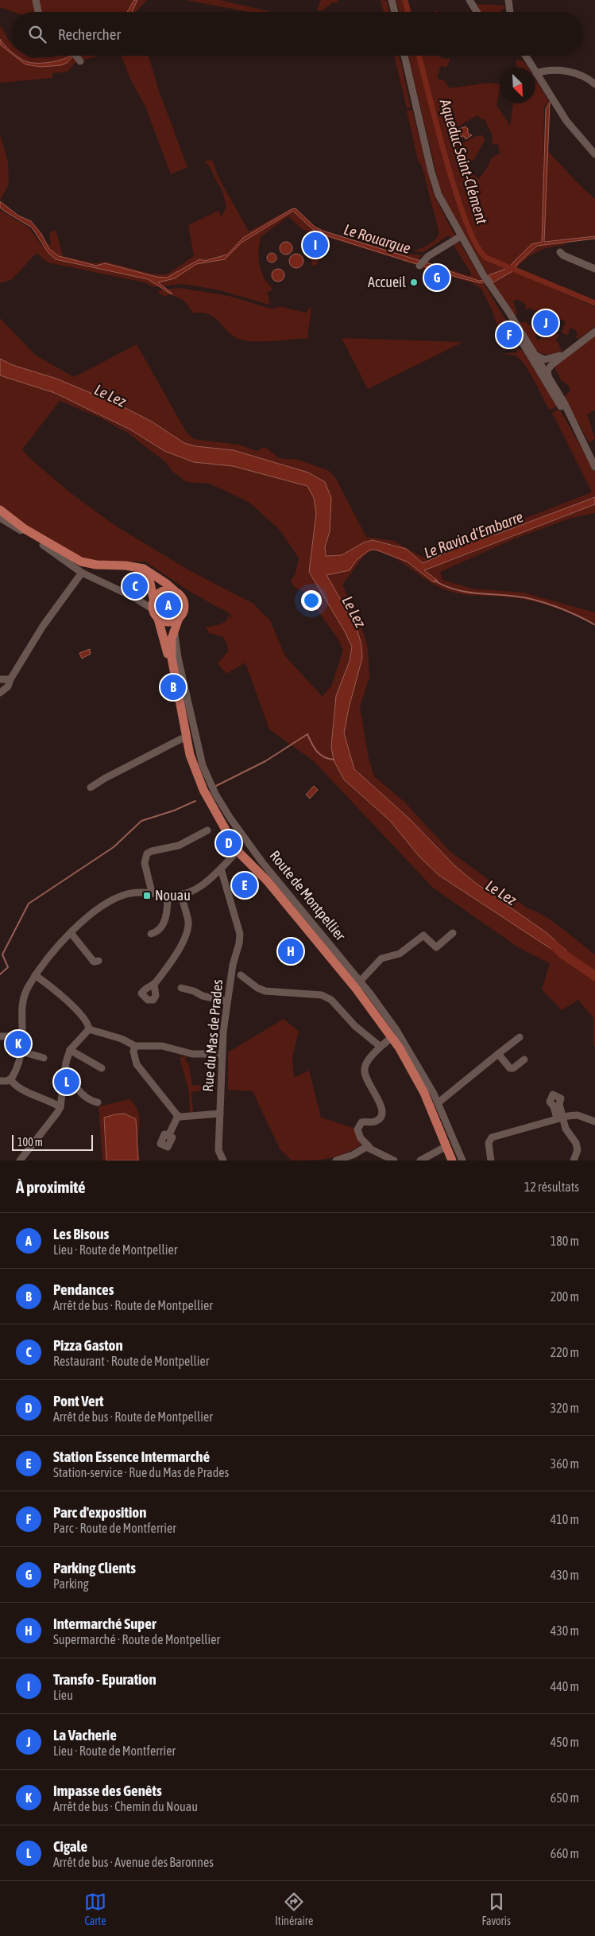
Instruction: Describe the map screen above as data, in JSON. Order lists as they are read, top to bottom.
{
  "streets": {
    "main road": ["Route de Montpellier"],
    "street": ["Rue du Mas de Prades"]
  },
  "water": [
    "Aqueduc Saint-Clément",
    "Le Rouargue",
    "Le Lez",
    "Le Ravin d'Embarre"
  ],
  "places": {
    "other": ["Accueil"],
    "transit": ["Nouau"]
  },
  "scale_bar": "100 m",
  "north": "bottom right",
  "page": {
    "search": "Rechercher",
    "pins": [
      "I",
      "G",
      "J",
      "F",
      "C",
      "A",
      "B",
      "D",
      "E",
      "H",
      "K",
      "L"
    ],
    "scale": "100 m",
    "heading": ["À proximité", "12 résultats"],
    "list": [
      {
        "mark": "A",
        "name": "Les Bisous",
        "note": "Lieu · Route de Montpellier",
        "value": "180 m"
      },
      {
        "mark": "B",
        "name": "Pendances",
        "note": "Arrêt de bus · Route de Montpellier",
        "value": "200 m"
      },
      {
        "mark": "C",
        "name": "Pizza Gaston",
        "note": "Restaurant · Route de Montpellier",
        "value": "220 m"
      },
      {
        "mark": "D",
        "name": "Pont Vert",
        "note": "Arrêt de bus · Route de Montpellier",
        "value": "320 m"
      },
      {
        "mark": "E",
        "name": "Station Essence Intermarché",
        "note": "Station-service · Rue du Mas de Prades",
        "value": "360 m"
      },
      {
        "mark": "F",
        "name": "Parc d'exposition",
        "note": "Parc · Route de Montferrier",
        "value": "410 m"
      },
      {
        "mark": "G",
        "name": "Parking Clients",
        "note": "Parking",
        "value": "430 m"
      },
      {
        "mark": "H",
        "name": "Intermarché Super",
        "note": "Supermarché · Route de Montpellier",
        "value": "430 m"
      },
      {
        "mark": "I",
        "name": "Transfo - Epuration",
        "note": "Lieu",
        "value": "440 m"
      },
      {
        "mark": "J",
        "name": "La Vacherie",
        "note": "Lieu · Route de Montferrier",
        "value": "450 m"
      },
      {
        "mark": "K",
        "name": "Impasse des Genêts",
        "note": "Arrêt de bus · Chemin du Nouau",
        "value": "650 m"
      },
      {
        "mark": "L",
        "name": "Cigale",
        "note": "Arrêt de bus · Avenue des Baronnes",
        "value": "660 m"
      }
    ],
    "nav": ["Carte", "Itinéraire", "Favoris"]
  }
}
